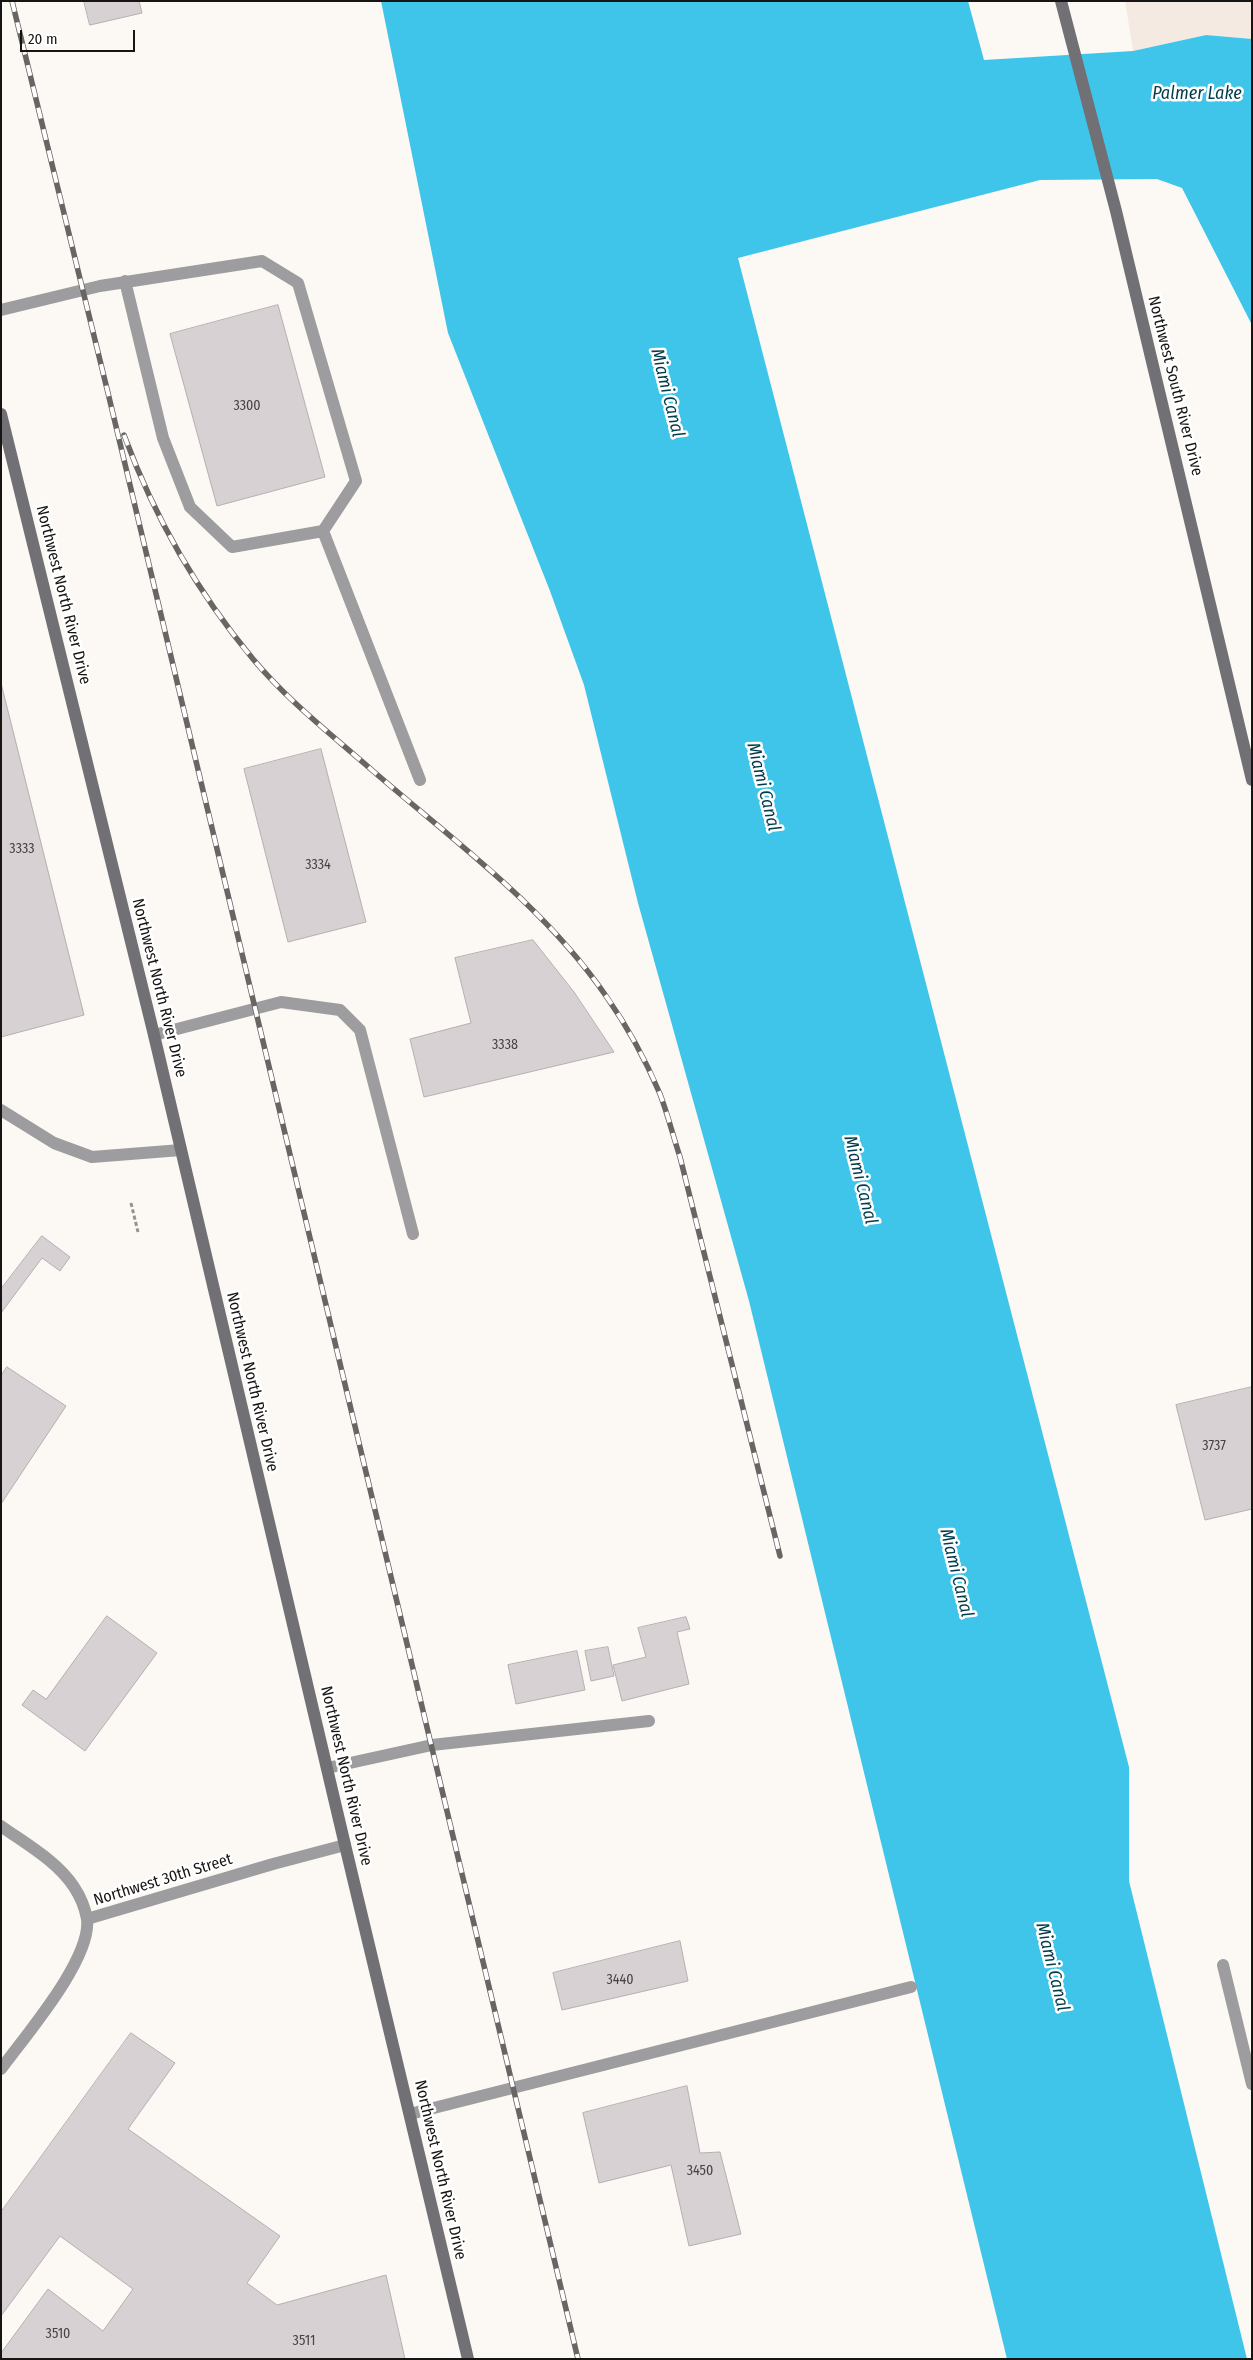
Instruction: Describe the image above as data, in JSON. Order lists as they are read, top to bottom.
{
  "streets": {
    "main road": ["Northwest South River Drive", "Northwest North River Drive"],
    "street": ["Northwest 30th Street"]
  },
  "crossings": [
    ["Northwest North River Drive", "Northwest 30th Street"]
  ],
  "water": ["Palmer Lake", "Miami Canal"],
  "house_numbers": [
    "3300",
    "3333",
    "3334",
    "3338",
    "3737",
    "3440",
    "3450",
    "3510",
    "3511"
  ],
  "scale_bar": "20 m"
}
